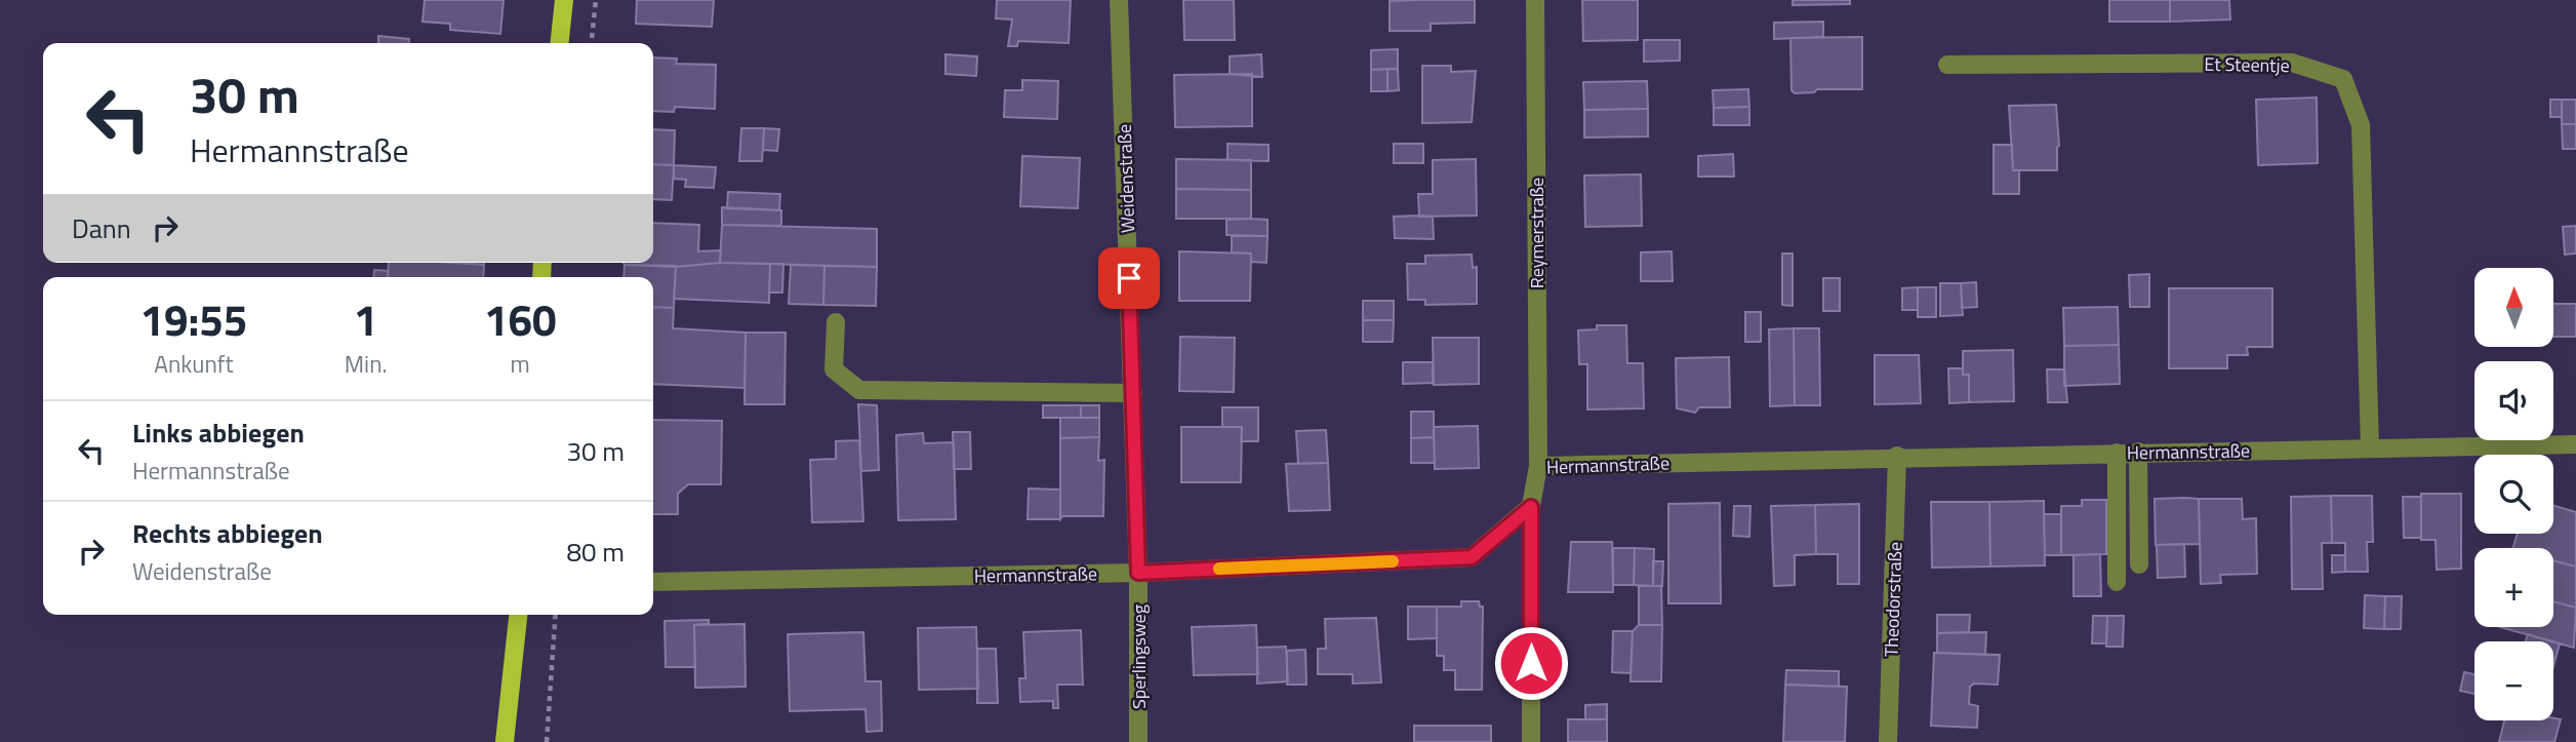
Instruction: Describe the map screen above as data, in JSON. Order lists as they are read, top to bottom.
{
  "streets": {
    "street": [
      "Et Steentje",
      "Weidenstraße",
      "Reymerstraße",
      "Hermannstraße",
      "Theodorstraße",
      "Sperlingsweg"
    ]
  },
  "crossings": [
    ["Et Steentje", "Hermannstraße"],
    ["Weidenstraße", "Hermannstraße"],
    ["Weidenstraße", "Sperlingsweg"],
    ["Reymerstraße", "Hermannstraße"],
    ["Hermannstraße", "Theodorstraße"],
    ["Hermannstraße", "Sperlingsweg"]
  ],
  "north": "top",
  "page": {
    "turn": ["30 m", "Hermannstraße"],
    "then": "Dann",
    "map_buttons": ["+", "−"],
    "eta": [
      "19:55",
      "Ankunft",
      "1",
      "Min.",
      "160",
      "m"
    ],
    "list": [
      {
        "name": "Links abbiegen",
        "note": "Hermannstraße",
        "value": "30 m"
      },
      {
        "name": "Rechts abbiegen",
        "note": "Weidenstraße",
        "value": "80 m"
      }
    ]
  }
}
